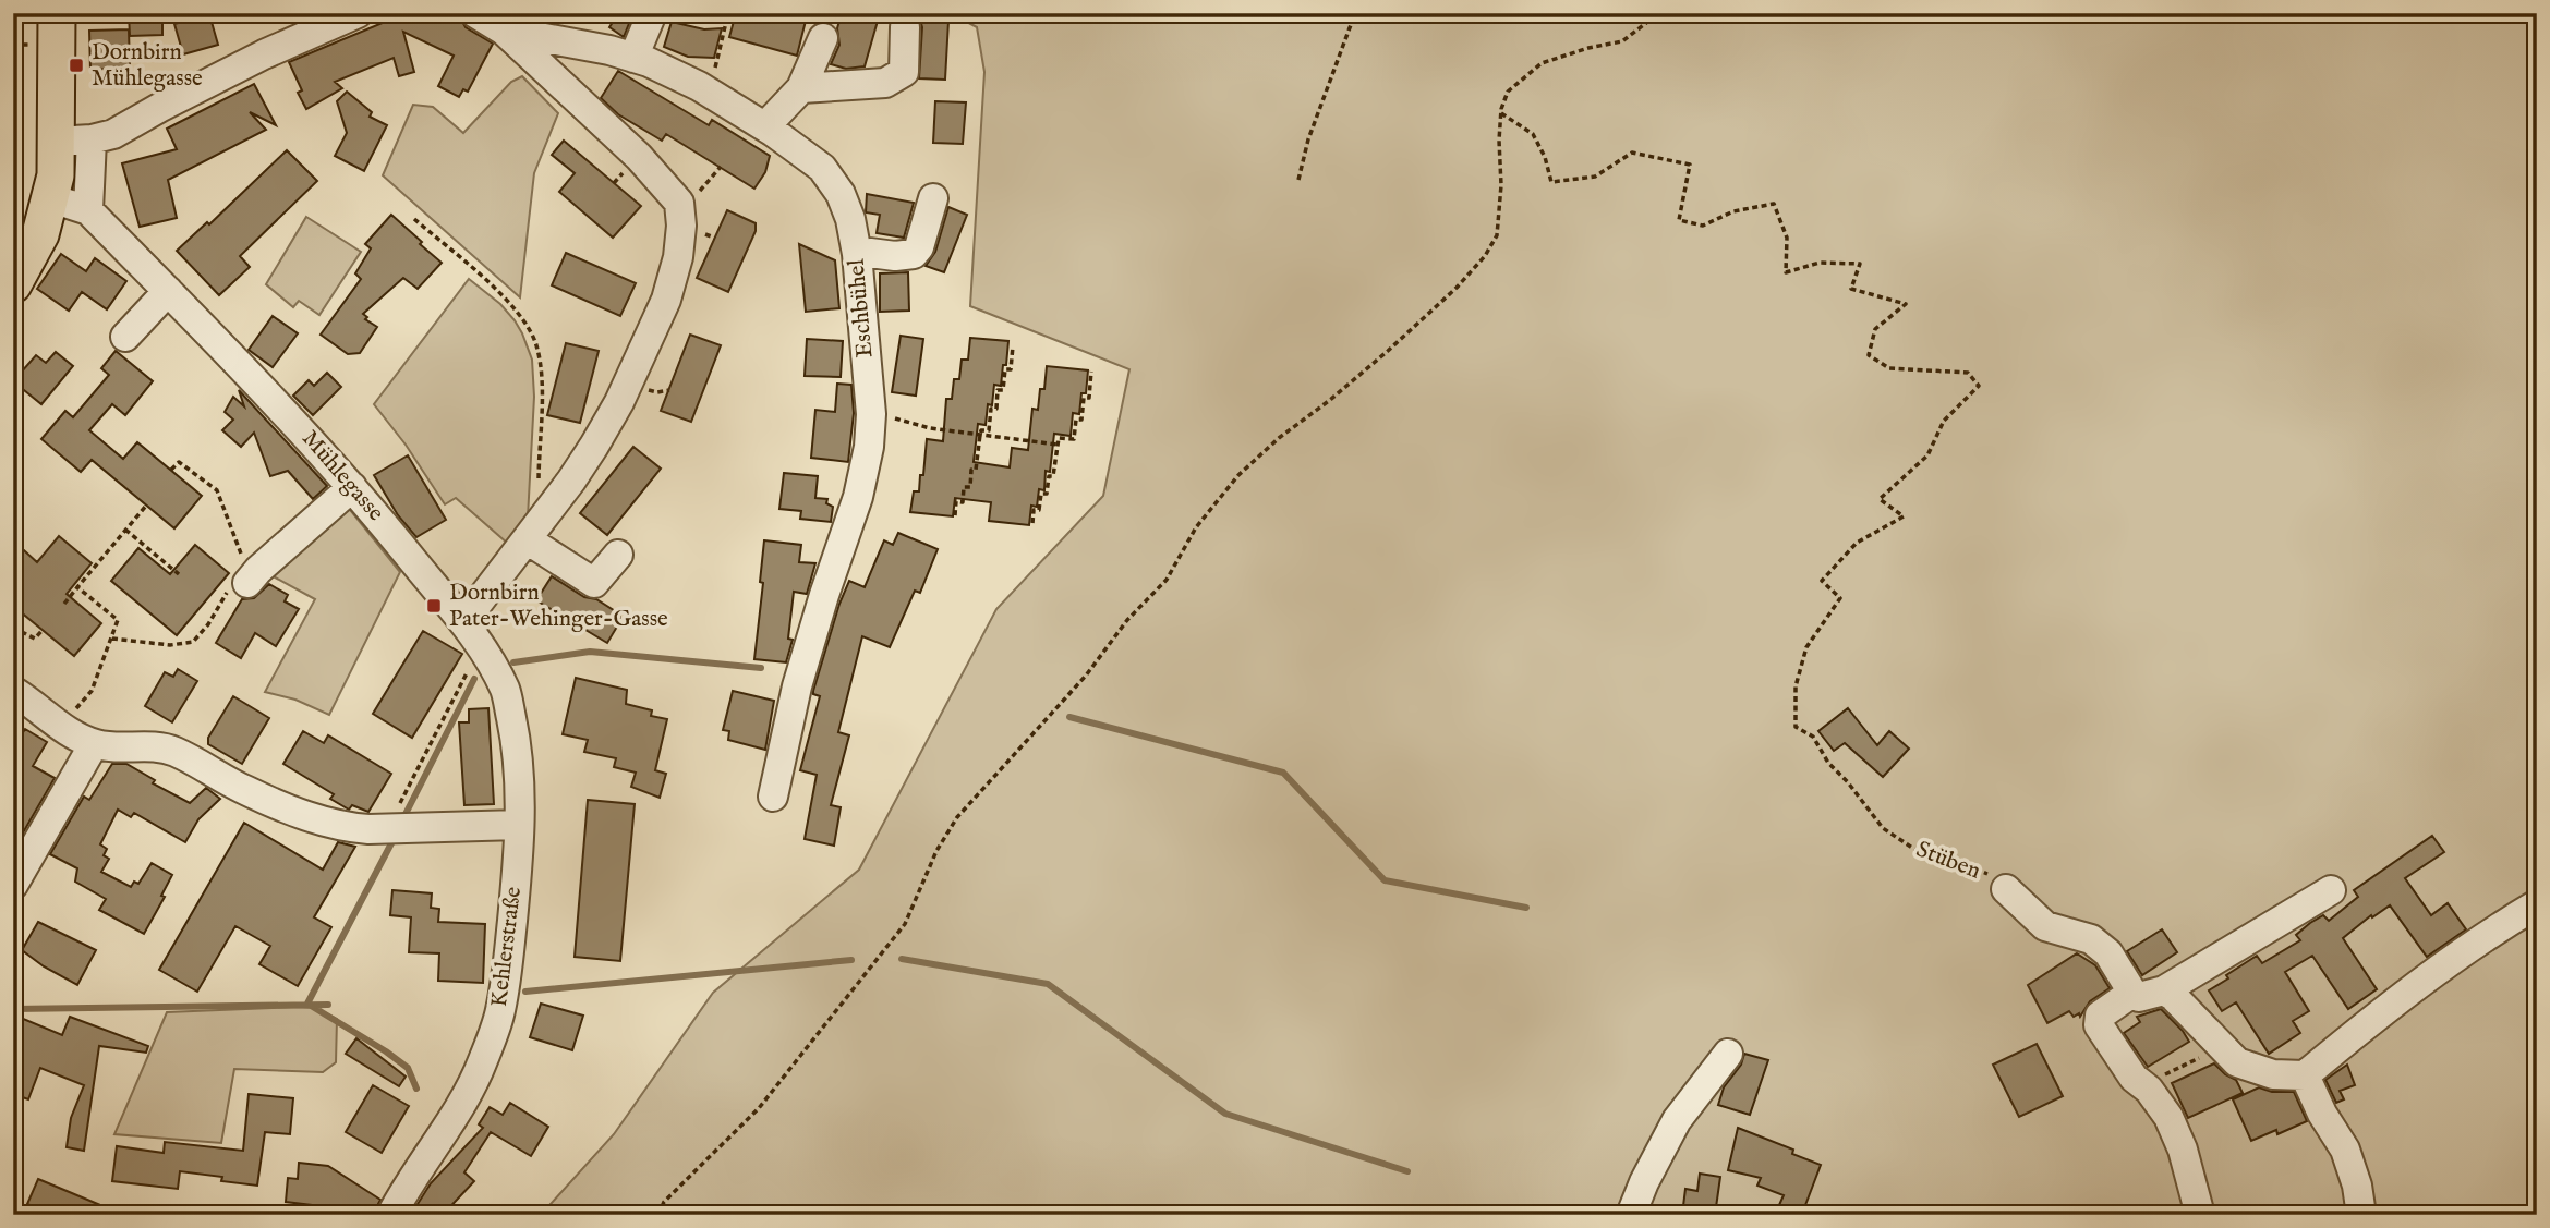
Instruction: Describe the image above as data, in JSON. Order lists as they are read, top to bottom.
{
  "streets": {
    "street": [
      "Eschbühel",
      "Mühlegasse",
      "Stüben",
      "Kehlerstraße"
    ]
  },
  "crossings": [
    ["Mühlegasse", "Kehlerstraße"]
  ],
  "places": {
    "transit": ["Dornbirn Mühlegasse", "Dornbirn Pater-Wehinger-Gasse"]
  }
}
